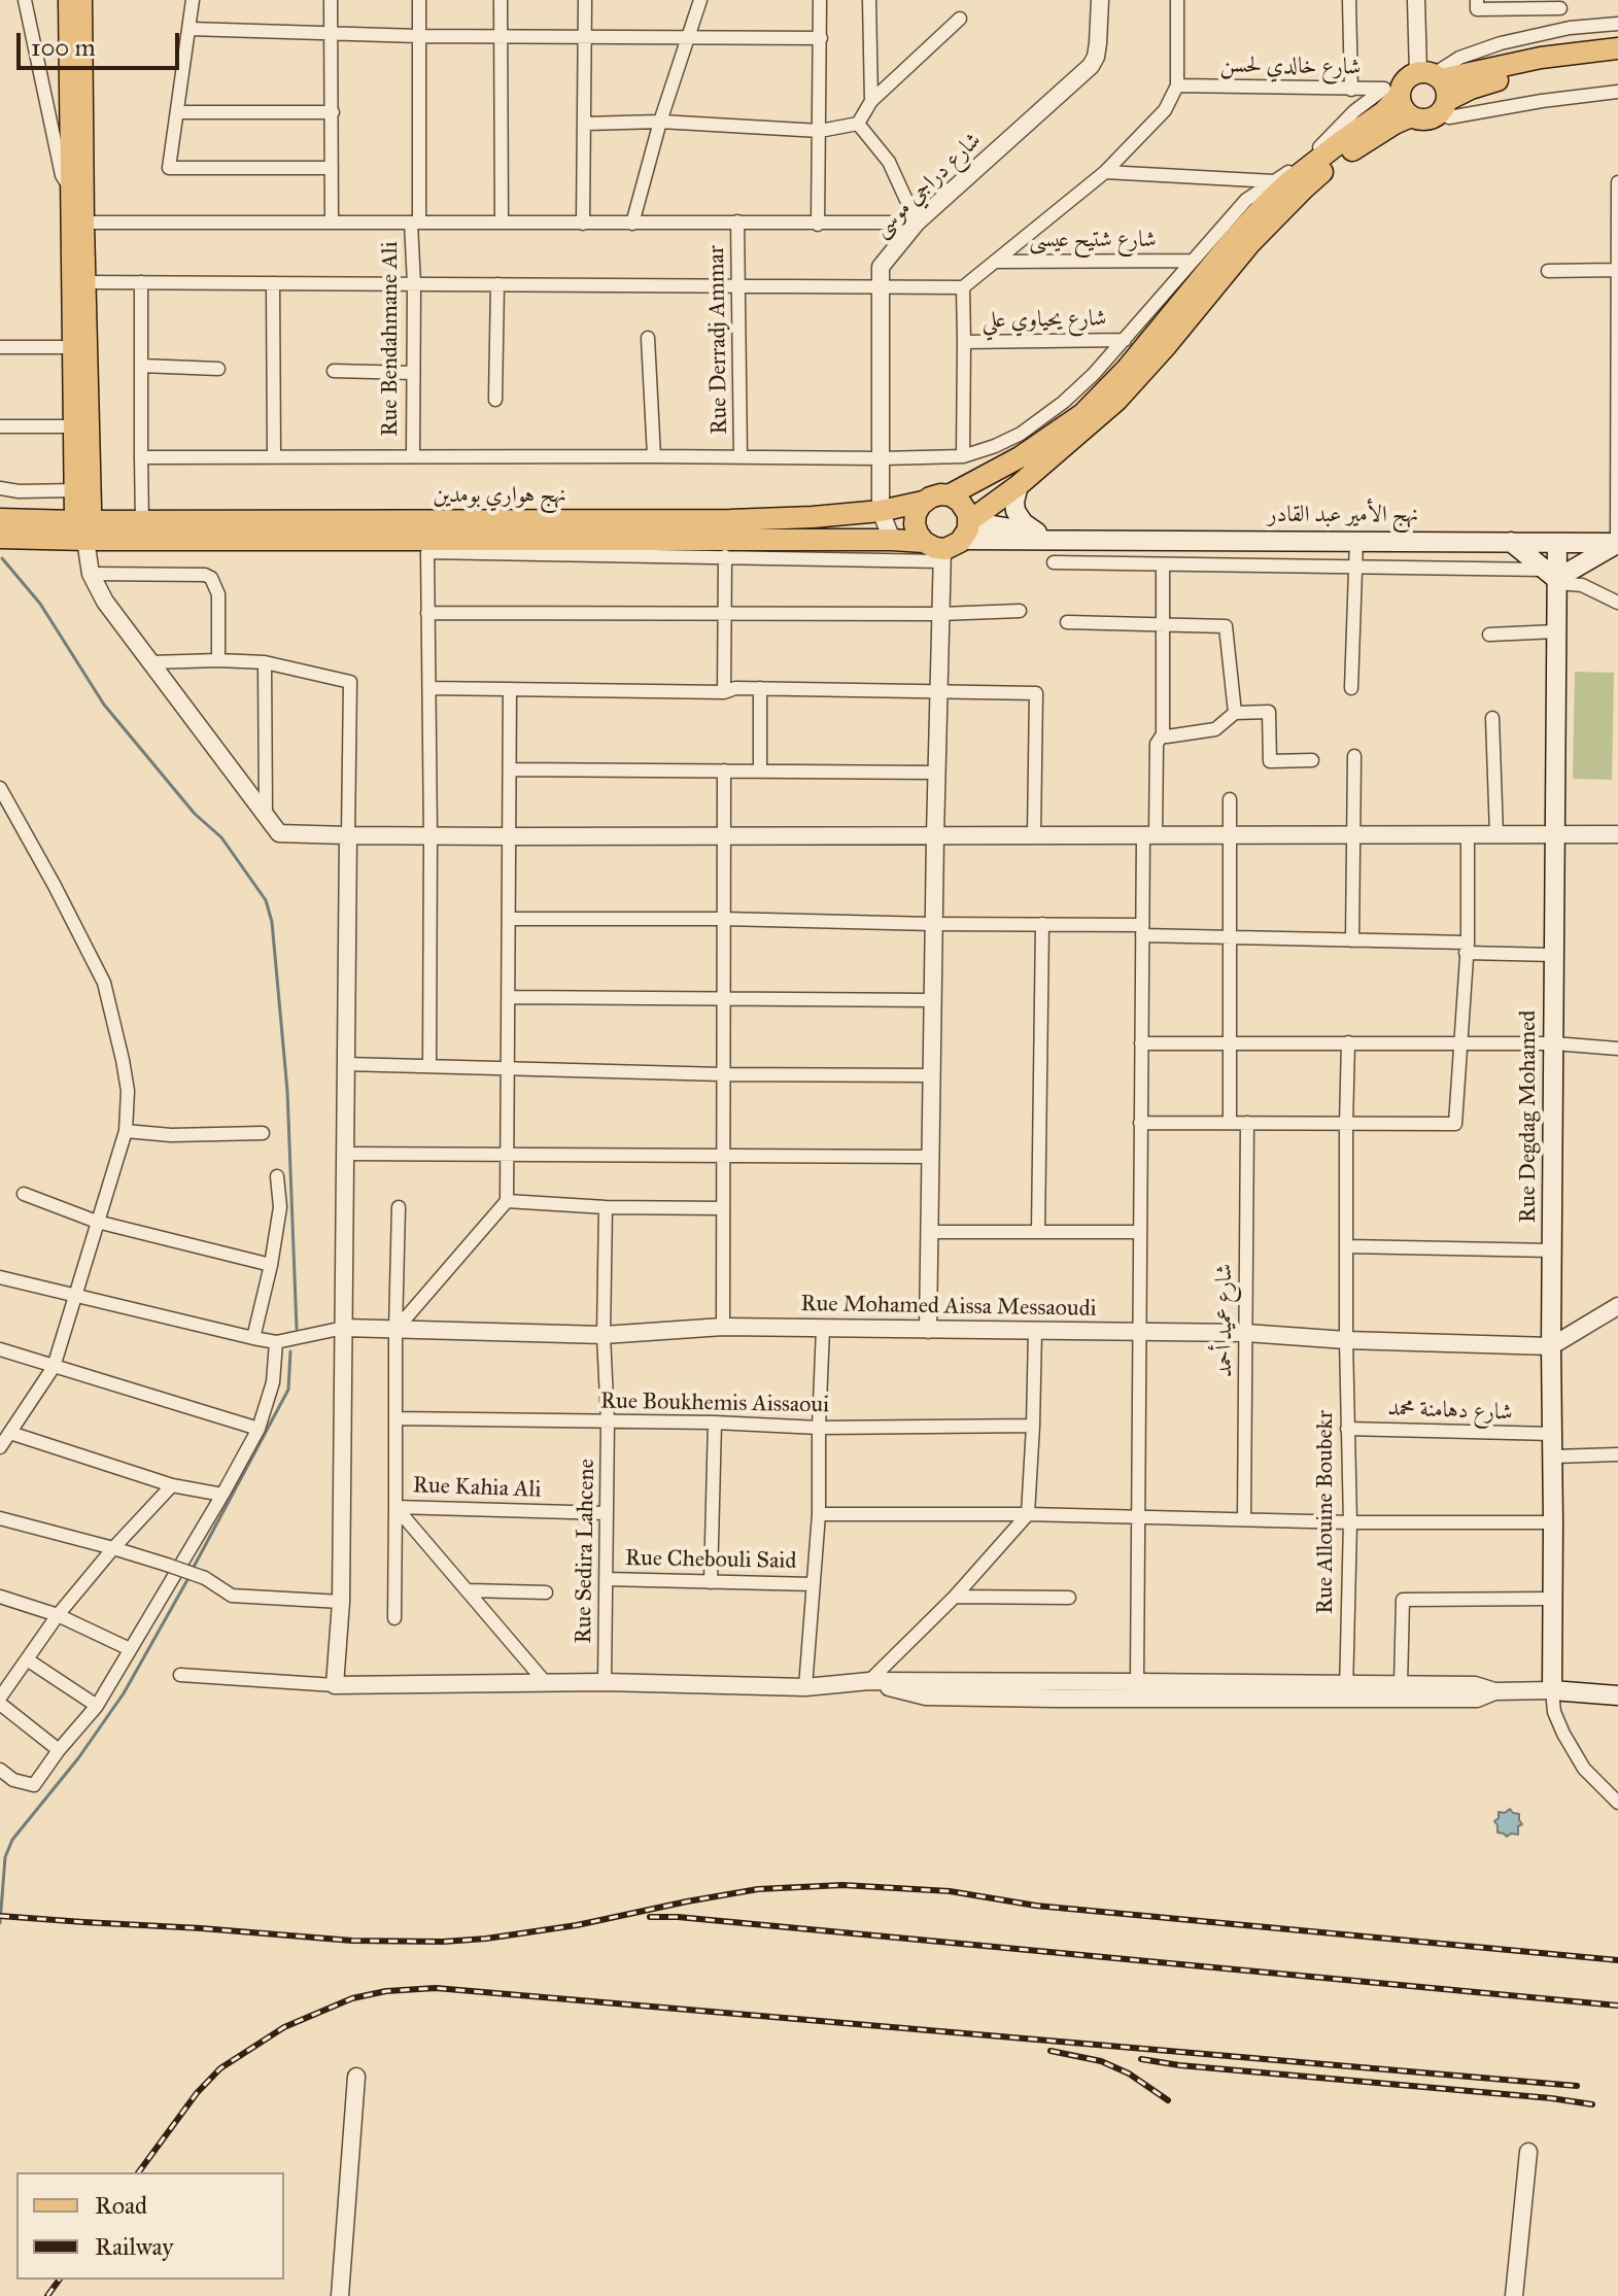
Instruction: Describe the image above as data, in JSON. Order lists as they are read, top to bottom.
{
  "streets": {
    "main road": ["نهج هواري بومدين", "نهج الأمير عبد القادر", "Rue Degdag Mohamed"],
    "street": [
      "شارع خالدي لحسن",
      "شارع دراجي موسى",
      "شارع شتيح عيسى",
      "شارع يحياوي علي",
      "Rue Bendahmane Ali",
      "Rue Derradj Ammar",
      "Rue Mohamed Aissa Messaoudi",
      "شارع عميد أحمد",
      "Rue Boukhemis Aissaoui",
      "شارع دهامنة محمد",
      "Rue Kahia Ali",
      "Rue Allouine Boubekr",
      "Rue Sedira Lahcene",
      "Rue Chebouli Said"
    ]
  },
  "crossings": [
    ["شارع دراجي موسى", "نهج هواري بومدين"],
    ["نهج هواري بومدين", "نهج الأمير عبد القادر"],
    ["نهج الأمير عبد القادر", "Rue Degdag Mohamed"],
    ["Rue Degdag Mohamed", "Rue Mohamed Aissa Messaoudi"],
    ["Rue Degdag Mohamed", "شارع دهامنة محمد"],
    ["Rue Mohamed Aissa Messaoudi", "شارع عميد أحمد"],
    ["Rue Mohamed Aissa Messaoudi", "Rue Allouine Boubekr"],
    ["Rue Mohamed Aissa Messaoudi", "Rue Sedira Lahcene"],
    ["Rue Boukhemis Aissaoui", "Rue Sedira Lahcene"],
    ["شارع دهامنة محمد", "Rue Allouine Boubekr"],
    ["Rue Kahia Ali", "Rue Sedira Lahcene"],
    ["Rue Sedira Lahcene", "Rue Chebouli Said"]
  ],
  "legend": ["Road", "Railway"],
  "scale_bar": "100 m"
}
